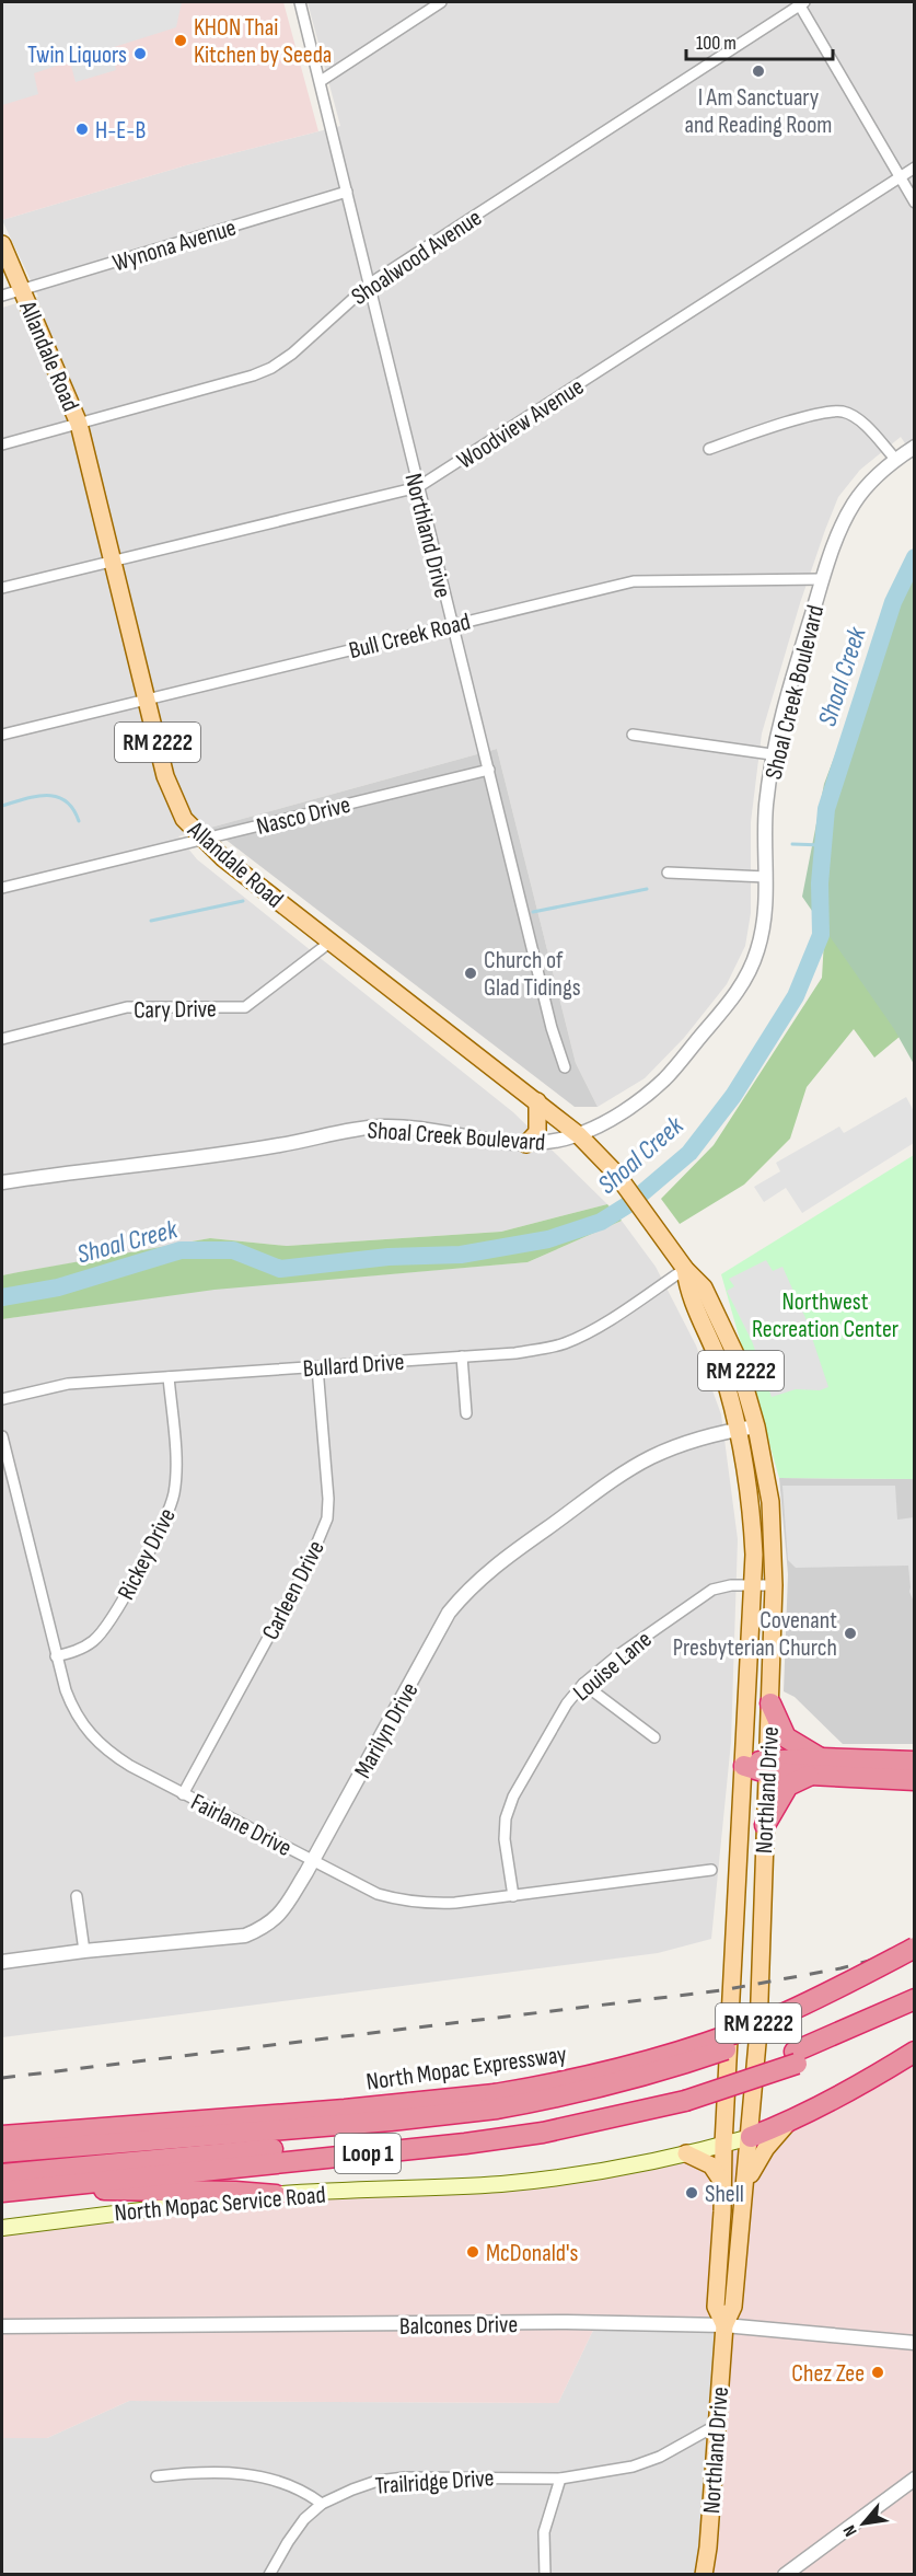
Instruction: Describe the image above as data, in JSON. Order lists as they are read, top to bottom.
{
  "streets": {
    "highway": ["North Mopac Expressway", "Loop 1"],
    "main road": [
      "Allandale Road",
      "Northland Drive",
      "RM 2222",
      "North Mopac Service Road"
    ],
    "street": [
      "Wynona Avenue",
      "Shoalwood Avenue",
      "Woodview Avenue",
      "Bull Creek Road",
      "Shoal Creek Boulevard",
      "Nasco Drive",
      "Cary Drive",
      "Bullard Drive",
      "Rickey Drive",
      "Carleen Drive",
      "Louise Lane",
      "Marilyn Drive",
      "Fairlane Drive",
      "Balcones Drive",
      "Trailridge Drive"
    ]
  },
  "crossings": [
    ["Wynona Avenue", "Allandale Road"],
    ["Wynona Avenue", "Northland Drive"],
    ["Shoalwood Avenue", "Allandale Road"],
    ["Shoalwood Avenue", "Northland Drive"],
    ["Allandale Road", "Woodview Avenue"],
    ["Allandale Road", "Northland Drive"],
    ["Allandale Road", "Bull Creek Road"],
    ["Allandale Road", "Shoal Creek Boulevard"],
    ["Allandale Road", "Nasco Drive"],
    ["Allandale Road", "Cary Drive"],
    ["Woodview Avenue", "Northland Drive"],
    ["Northland Drive", "Bull Creek Road"],
    ["Northland Drive", "Shoal Creek Boulevard"],
    ["Northland Drive", "RM 2222"],
    ["Northland Drive", "Nasco Drive"],
    ["Northland Drive", "Bullard Drive"],
    ["Northland Drive", "Louise Lane"],
    ["Northland Drive", "Marilyn Drive"],
    ["Northland Drive", "North Mopac Service Road"],
    ["Northland Drive", "Balcones Drive"],
    ["Northland Drive", "Trailridge Drive"],
    ["Bull Creek Road", "Shoal Creek Boulevard"],
    ["Bullard Drive", "Rickey Drive"],
    ["Bullard Drive", "Carleen Drive"],
    ["Rickey Drive", "Fairlane Drive"],
    ["Carleen Drive", "Fairlane Drive"],
    ["Louise Lane", "Fairlane Drive"],
    ["Marilyn Drive", "Fairlane Drive"]
  ],
  "water": ["Shoal Creek"],
  "parks": ["Northwest Recreation Center"],
  "places": [
    "KHON Thai Kitchen by Seeda",
    "Twin Liquors",
    "I Am Sanctuary and Reading Room",
    "H-E-B",
    "Church of Glad Tidings",
    "Covenant Presbyterian Church",
    "Shell",
    "McDonald's",
    "Chez Zee"
  ],
  "scale_bar": "100 m",
  "north": "bottom left"
}
